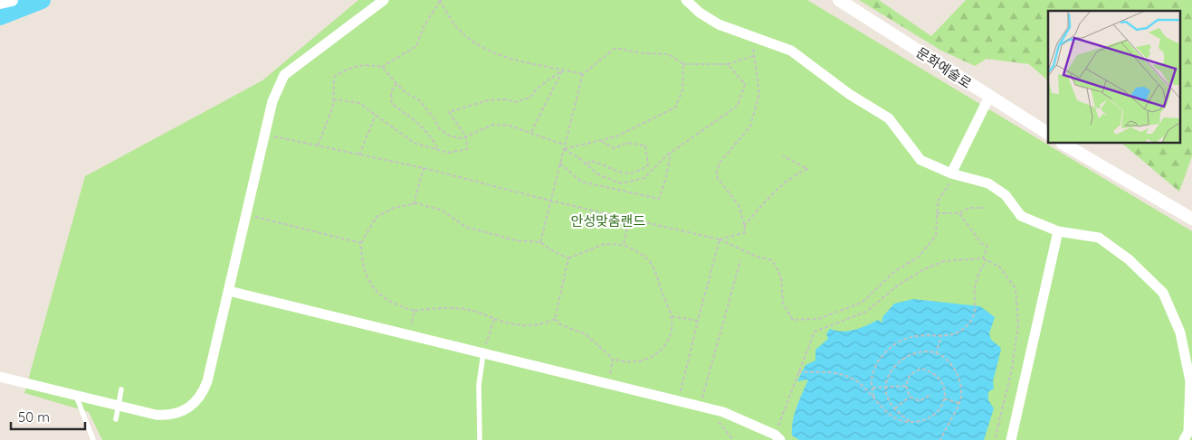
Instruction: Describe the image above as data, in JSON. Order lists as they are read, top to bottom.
{
  "streets": {
    "street": ["문화예술로"]
  },
  "parks": ["안성맞춤랜드"],
  "scale_bar": "50 m"
}
